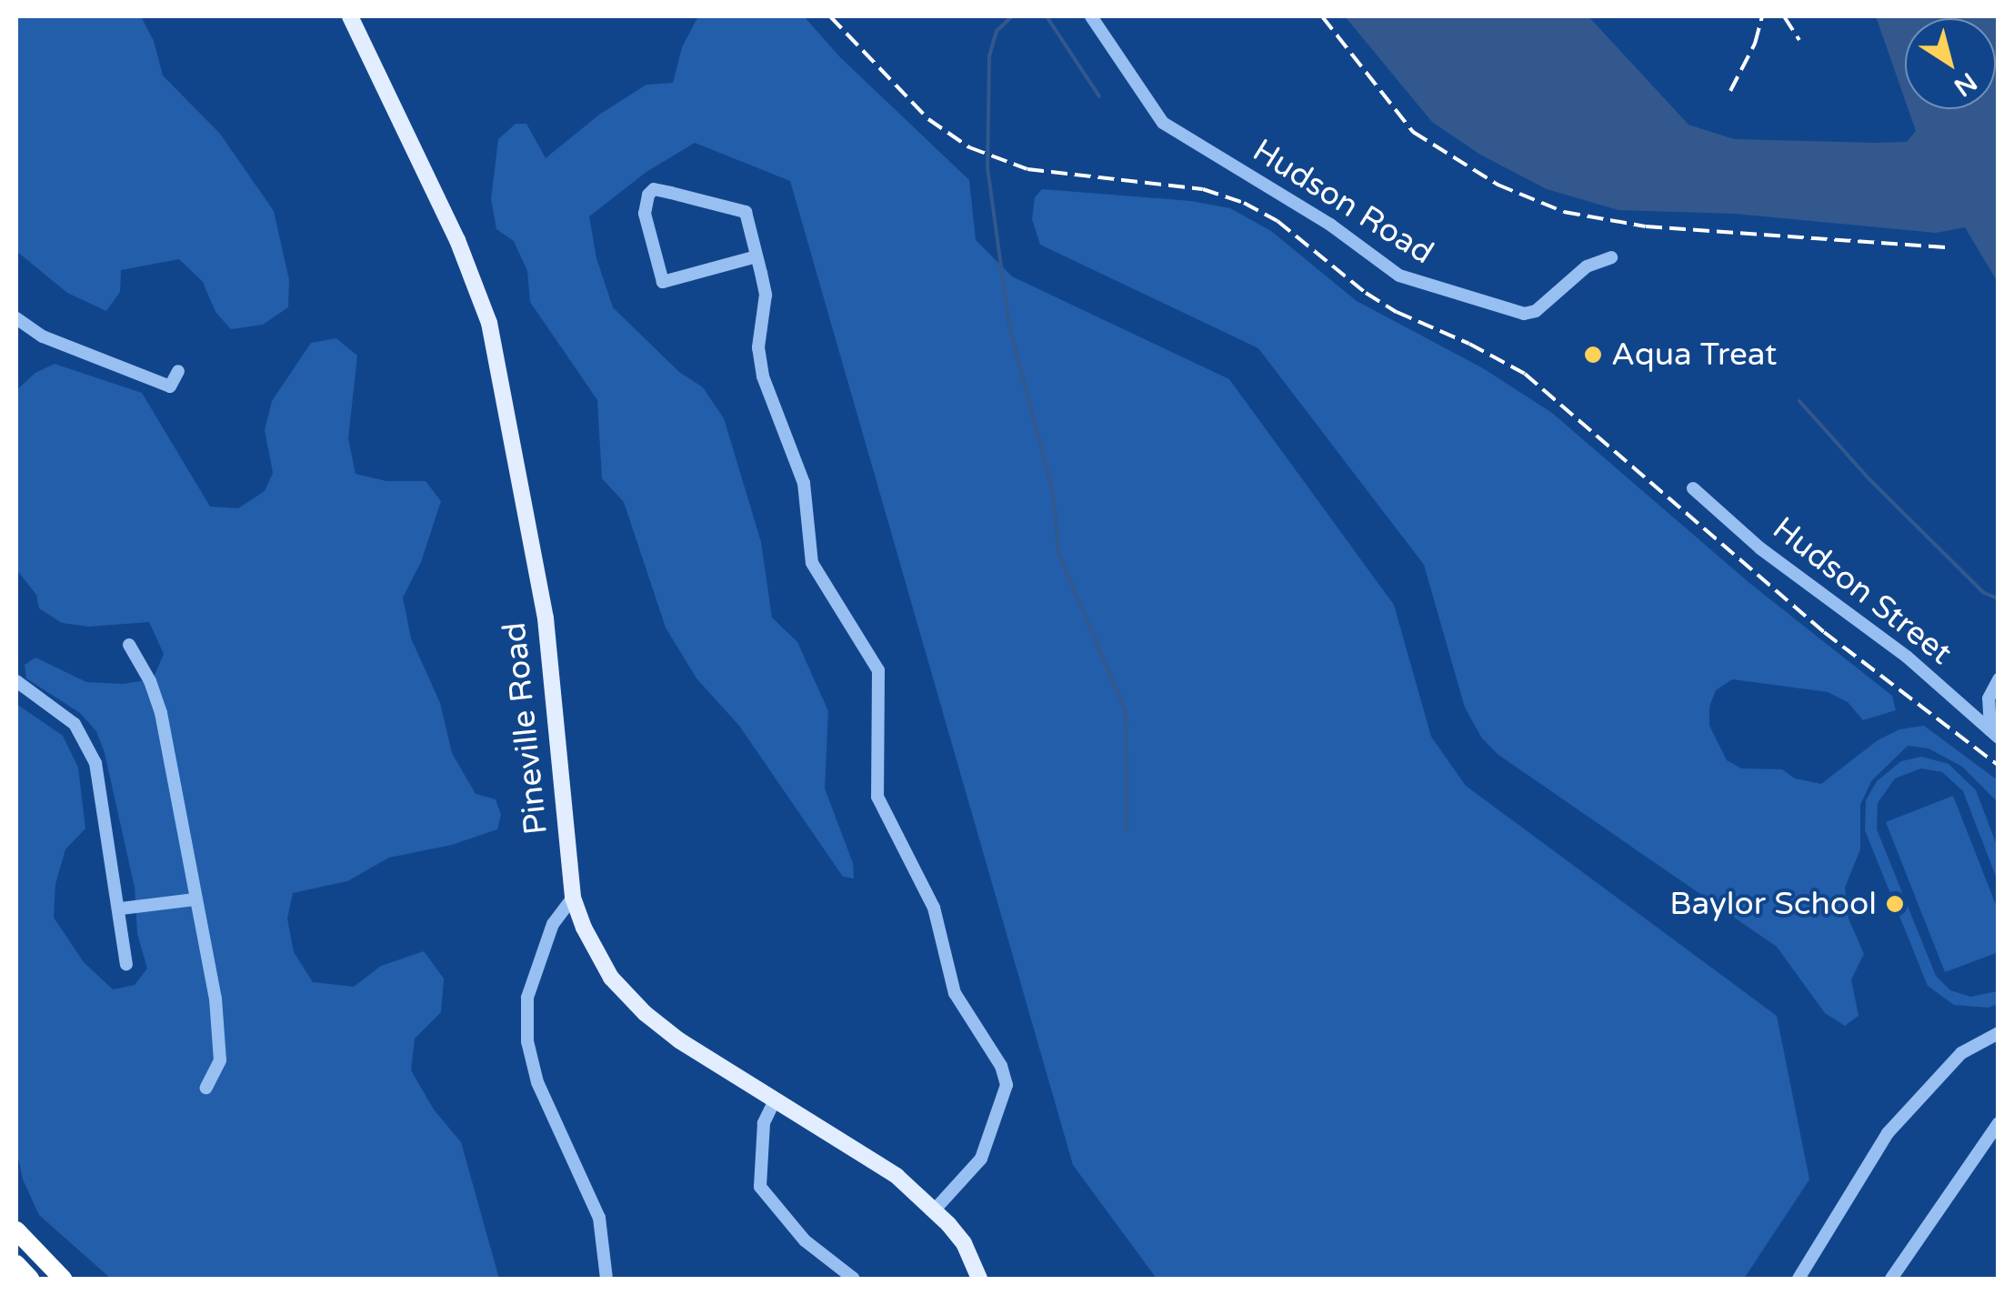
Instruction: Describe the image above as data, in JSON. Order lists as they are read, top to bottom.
{
  "streets": {
    "main road": ["Pineville Road"],
    "street": ["Hudson Road", "Hudson Street"]
  },
  "places": ["Aqua Treat", "Baylor School"],
  "north": "bottom right"
}
